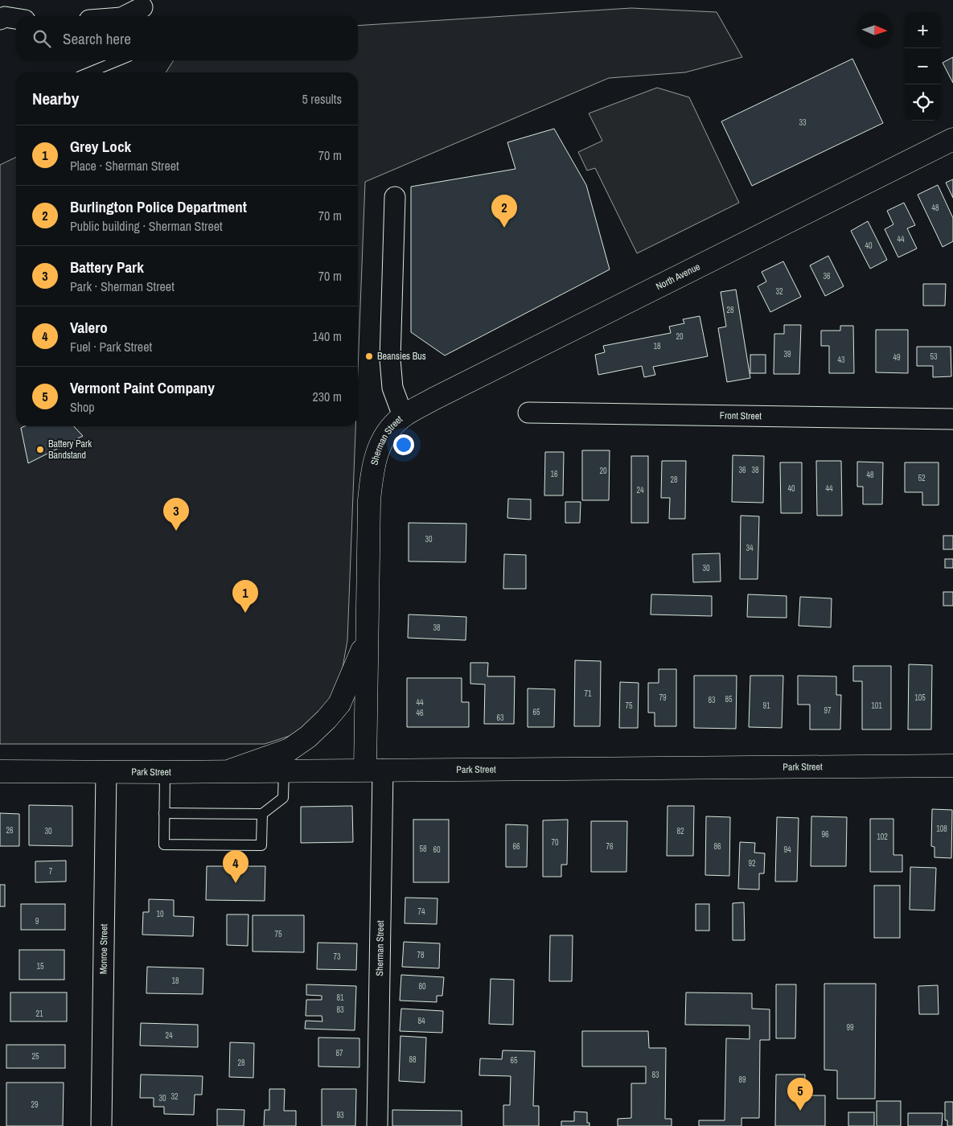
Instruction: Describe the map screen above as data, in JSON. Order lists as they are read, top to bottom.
{
  "streets": {
    "main road": ["North Avenue", "Sherman Street", "Park Street"],
    "street": ["Front Street", "Monroe Street"]
  },
  "crossings": [
    ["North Avenue", "Sherman Street"],
    ["Sherman Street", "Park Street"],
    ["Park Street", "Monroe Street"]
  ],
  "places": ["Beansies Bus", "Battery Park Bandstand"],
  "house_numbers": [
    "33",
    "48",
    "44",
    "40",
    "36",
    "32",
    "28",
    "20",
    "18",
    "39",
    "53",
    "49",
    "43",
    "36",
    "38",
    "20",
    "16",
    "48",
    "52",
    "28",
    "40",
    "44",
    "24",
    "30",
    "34",
    "30",
    "38",
    "71",
    "79",
    "105",
    "85",
    "83",
    "44",
    "75",
    "91",
    "101",
    "97",
    "65",
    "46",
    "63",
    "108",
    "26",
    "30",
    "82",
    "96",
    "102",
    "70",
    "66",
    "76",
    "86",
    "58",
    "60",
    "94",
    "92",
    "7",
    "74",
    "10",
    "9",
    "75",
    "78",
    "73",
    "15",
    "18",
    "80",
    "81",
    "83",
    "21",
    "84",
    "99",
    "24",
    "87",
    "25",
    "88",
    "65",
    "28",
    "83",
    "89",
    "32",
    "30",
    "29",
    "93"
  ],
  "north": "right",
  "page": {
    "map_buttons": ["+", "−"],
    "search": "Search here",
    "heading": ["Nearby", "5 results"],
    "list": [
      {
        "mark": "1",
        "name": "Grey Lock",
        "note": "Place · Sherman Street",
        "value": "70 m"
      },
      {
        "mark": "2",
        "name": "Burlington Police Department",
        "note": "Public building · Sherman Street",
        "value": "70 m"
      },
      {
        "mark": "3",
        "name": "Battery Park",
        "note": "Park · Sherman Street",
        "value": "70 m"
      },
      {
        "mark": "4",
        "name": "Valero",
        "note": "Fuel · Park Street",
        "value": "140 m"
      },
      {
        "mark": "5",
        "name": "Vermont Paint Company",
        "note": "Shop",
        "value": "230 m"
      }
    ],
    "pins": [
      "2",
      "3",
      "1",
      "4",
      "5"
    ]
  }
}
